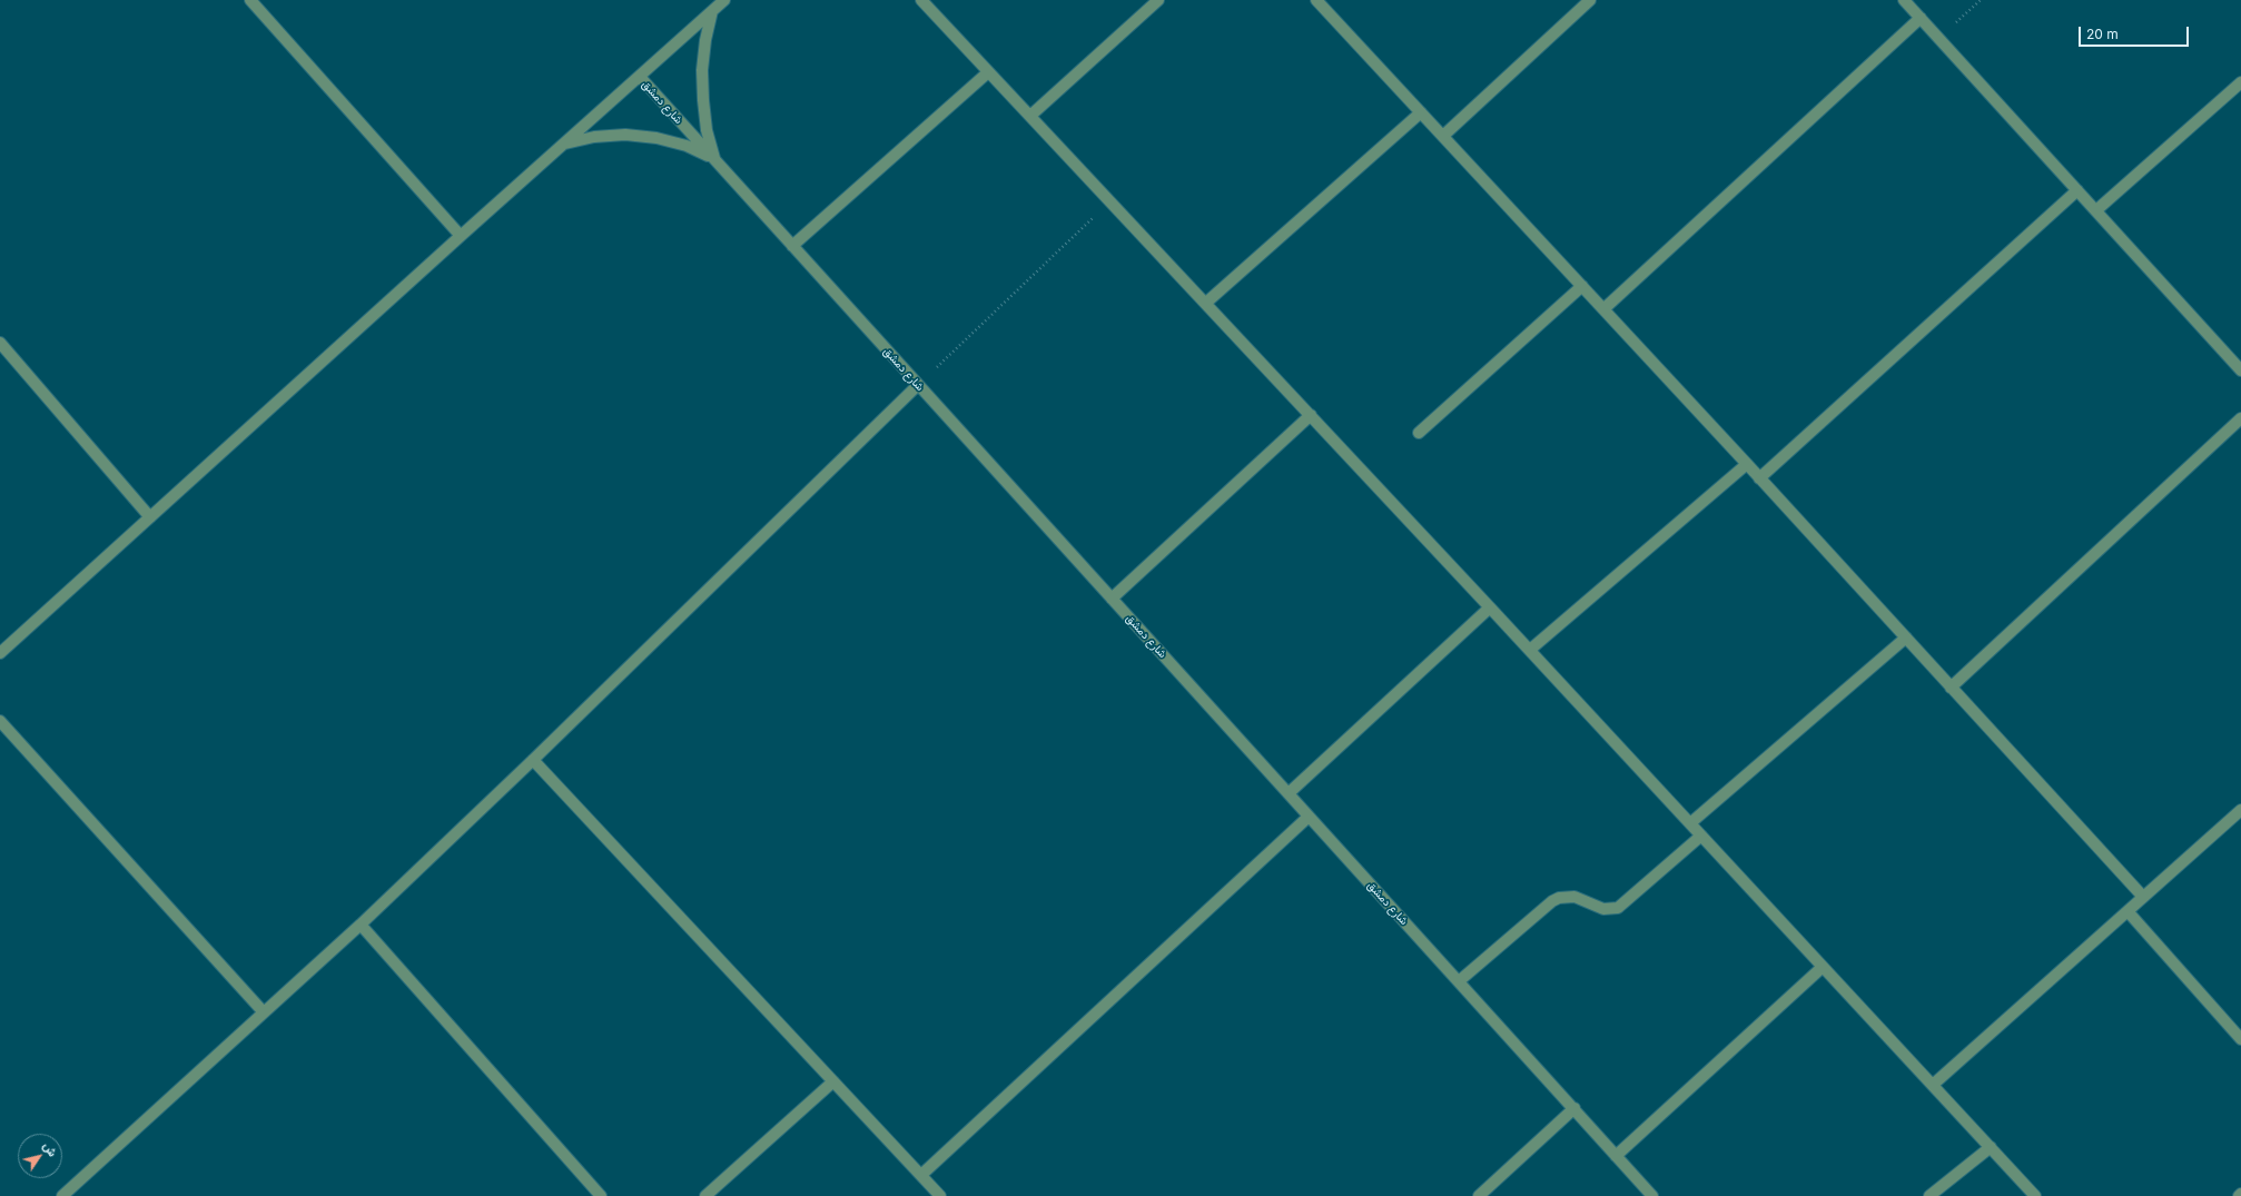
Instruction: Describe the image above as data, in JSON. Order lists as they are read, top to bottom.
{
  "streets": {
    "street": ["شارع دمشق"]
  },
  "scale_bar": "20 m",
  "north": "top right"
}
